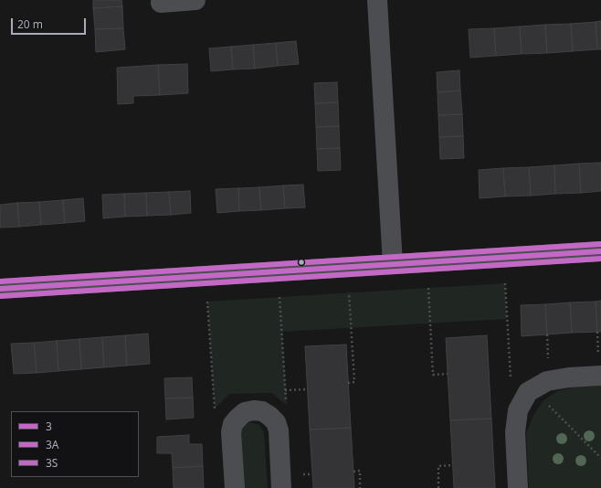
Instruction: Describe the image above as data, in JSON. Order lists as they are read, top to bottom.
{
  "lines": ["transit line 3S", "transit line 3", "transit line 3A"],
  "legend": ["3", "3A", "3S"],
  "scale_bar": "20 m"
}
